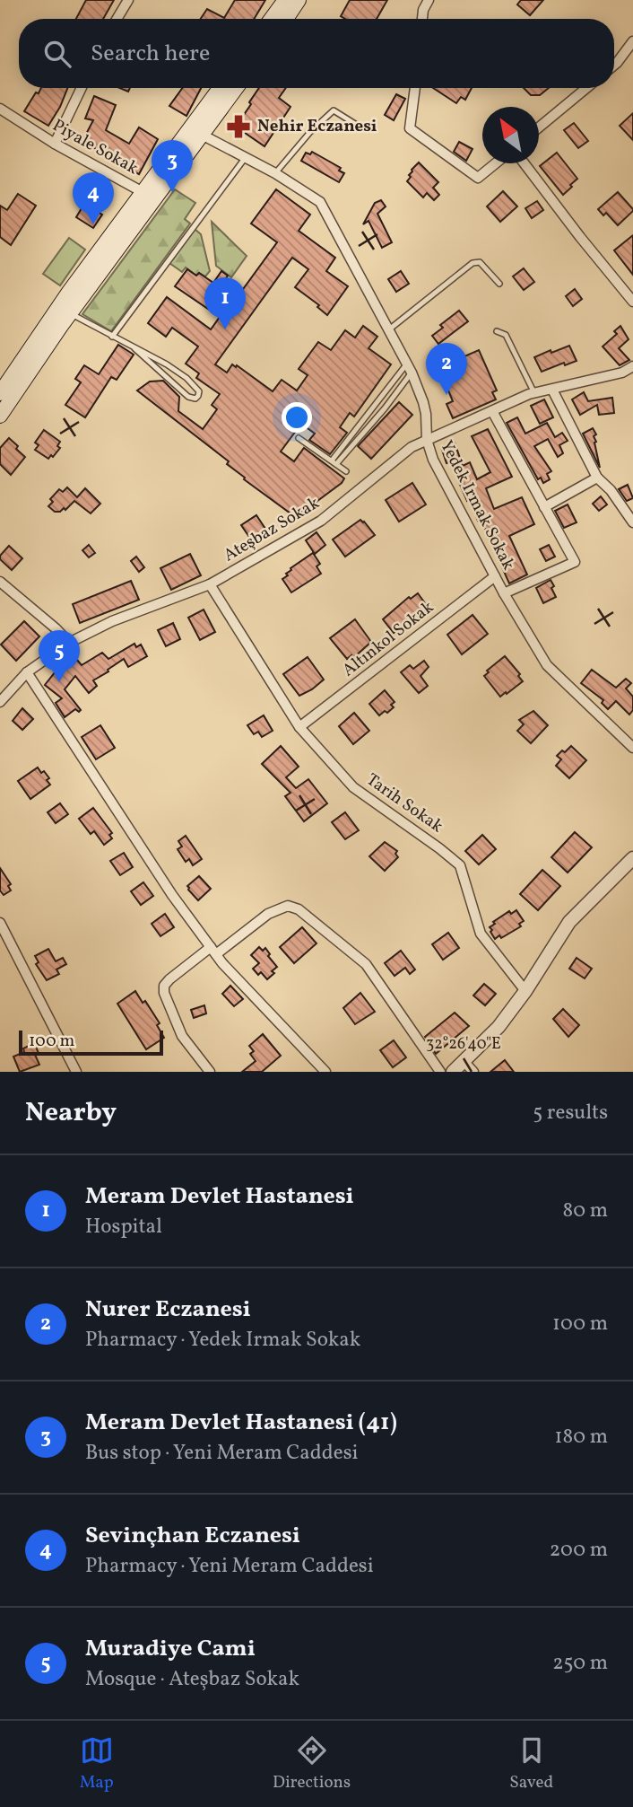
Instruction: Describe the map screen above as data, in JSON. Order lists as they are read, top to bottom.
{
  "streets": {
    "street": [
      "Piyale Sokak",
      "Yedek Irmak Sokak",
      "Ateşbaz Sokak",
      "Altınkol Sokak",
      "Tarih Sokak"
    ]
  },
  "crossings": [
    ["Yedek Irmak Sokak", "Ateşbaz Sokak"],
    ["Yedek Irmak Sokak", "Altınkol Sokak"],
    ["Ateşbaz Sokak", "Tarih Sokak"],
    ["Altınkol Sokak", "Tarih Sokak"]
  ],
  "places": {
    "pharmacy": ["Nehir Eczanesi"]
  },
  "scale_bar": "100 m",
  "north": "top left",
  "page": {
    "search": "Search here",
    "pins": [
      "3",
      "4",
      "1",
      "2",
      "5"
    ],
    "scale": "100 m",
    "heading": ["Nearby", "5 results"],
    "list": [
      {
        "mark": "1",
        "name": "Meram Devlet Hastanesi",
        "note": "Hospital",
        "value": "80 m"
      },
      {
        "mark": "2",
        "name": "Nurer Eczanesi",
        "note": "Pharmacy · Yedek Irmak Sokak",
        "value": "100 m"
      },
      {
        "mark": "3",
        "name": "Meram Devlet Hastanesi (41)",
        "note": "Bus stop · Yeni Meram Caddesi",
        "value": "180 m"
      },
      {
        "mark": "4",
        "name": "Sevinçhan Eczanesi",
        "note": "Pharmacy · Yeni Meram Caddesi",
        "value": "200 m"
      },
      {
        "mark": "5",
        "name": "Muradiye Cami",
        "note": "Mosque · Ateşbaz Sokak",
        "value": "250 m"
      }
    ],
    "nav": ["Map", "Directions", "Saved"]
  },
  "coordinates": ["32°26'40\"E"]
}
